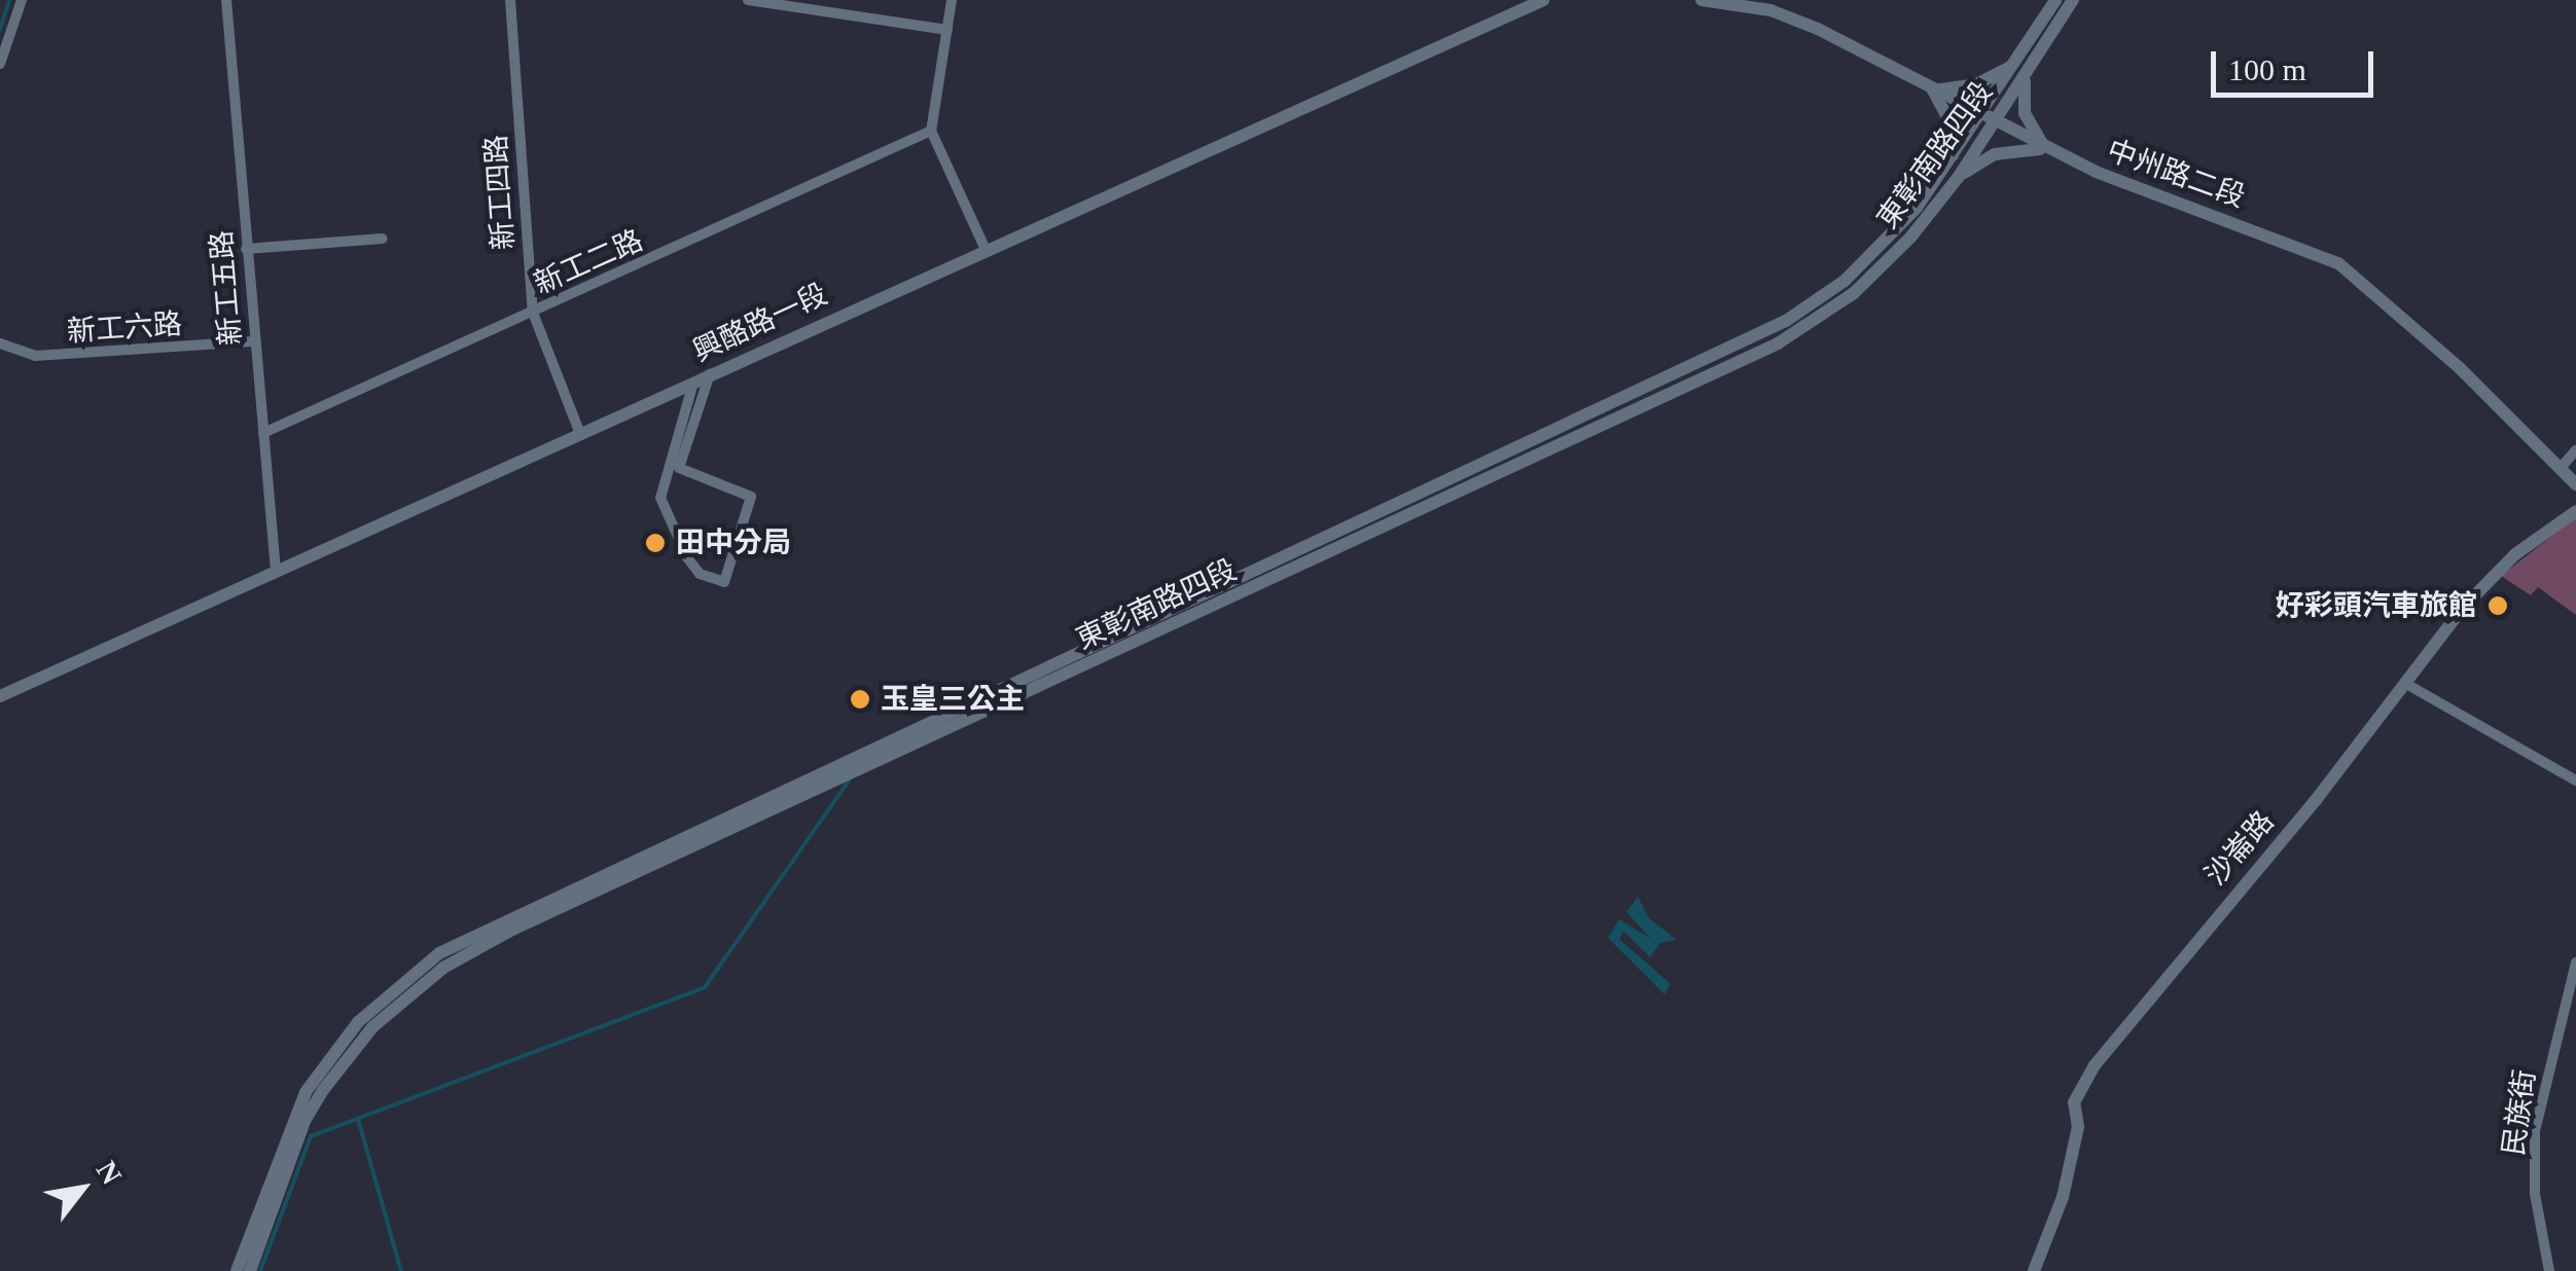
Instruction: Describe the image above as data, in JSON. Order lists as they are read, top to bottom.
{
  "streets": {
    "street": [
      "東彰南路四段",
      "中州路二段",
      "新工四路",
      "新工二路",
      "新工五路",
      "興酪路一段",
      "新工六路",
      "沙崙路",
      "民族街"
    ]
  },
  "crossings": [
    ["東彰南路四段", "中州路二段"],
    ["新工四路", "新工二路"],
    ["新工四路", "興酪路一段"],
    ["新工二路", "新工五路"],
    ["新工五路", "興酪路一段"],
    ["新工五路", "新工六路"]
  ],
  "places": ["田中分局", "好彩頭汽車旅館", "玉皇三公主"],
  "scale_bar": "100 m",
  "north": "top right"
}
